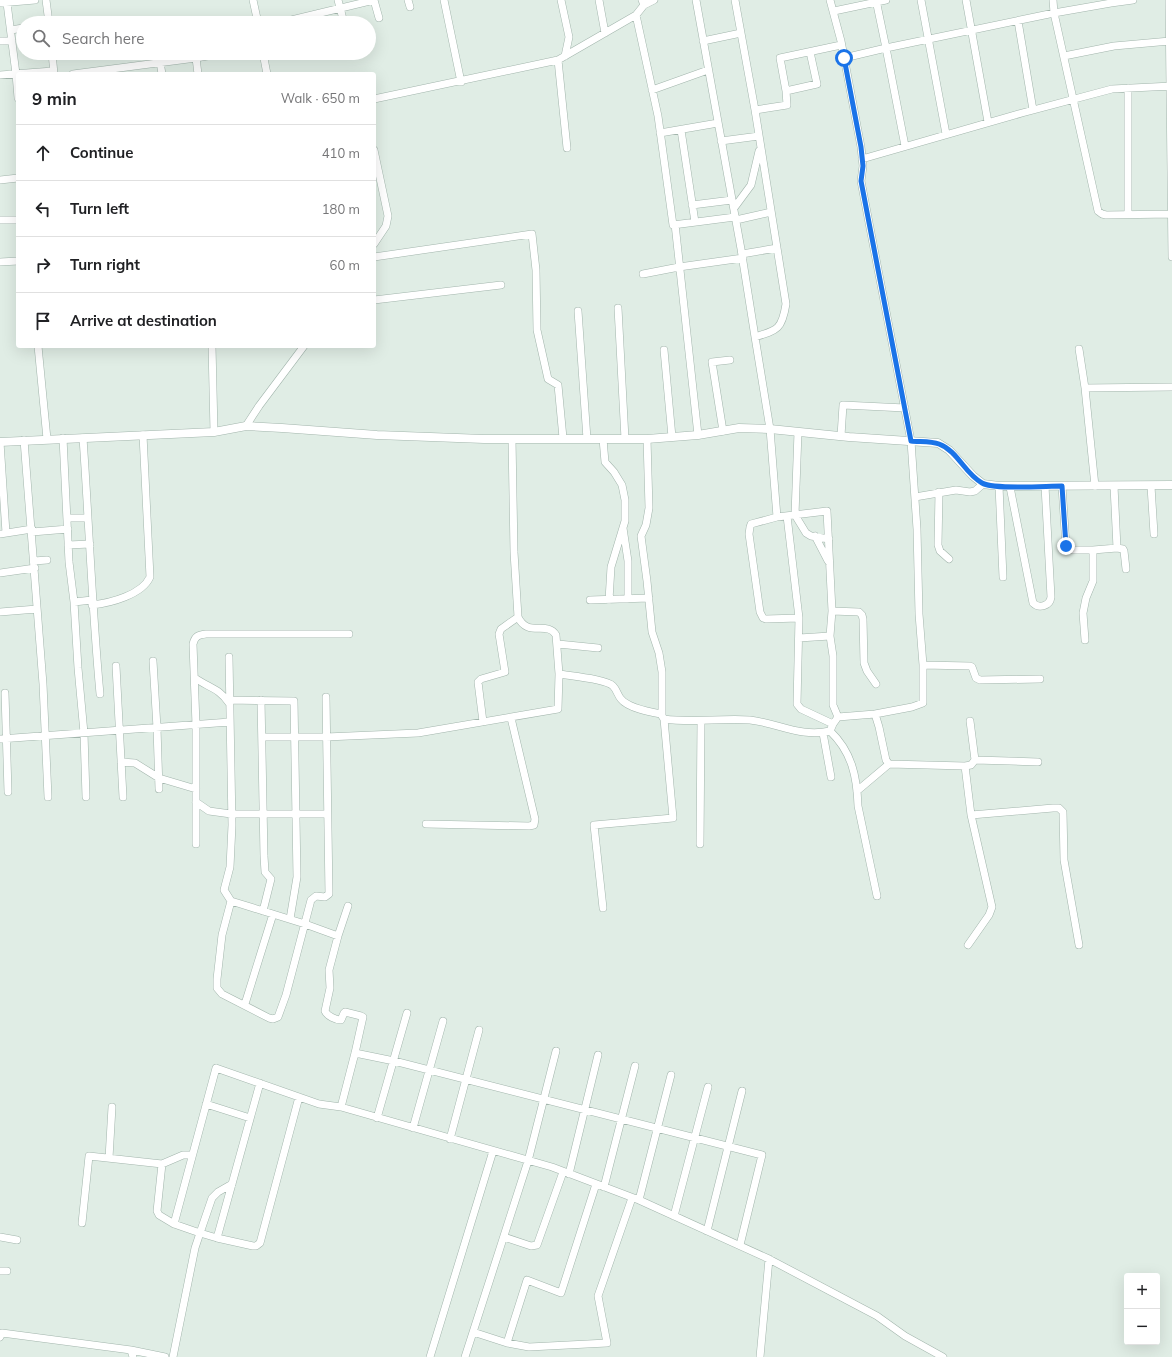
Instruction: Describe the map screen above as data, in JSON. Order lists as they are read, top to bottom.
{
  "page": {
    "search": "Search here",
    "heading": ["9 min", "Walk · 650 m"],
    "list": [
      ["Continue", "410 m"],
      ["Turn left", "180 m"],
      ["Turn right", "60 m"],
      "Arrive at destination"
    ],
    "map_buttons": ["+", "−"]
  }
}
